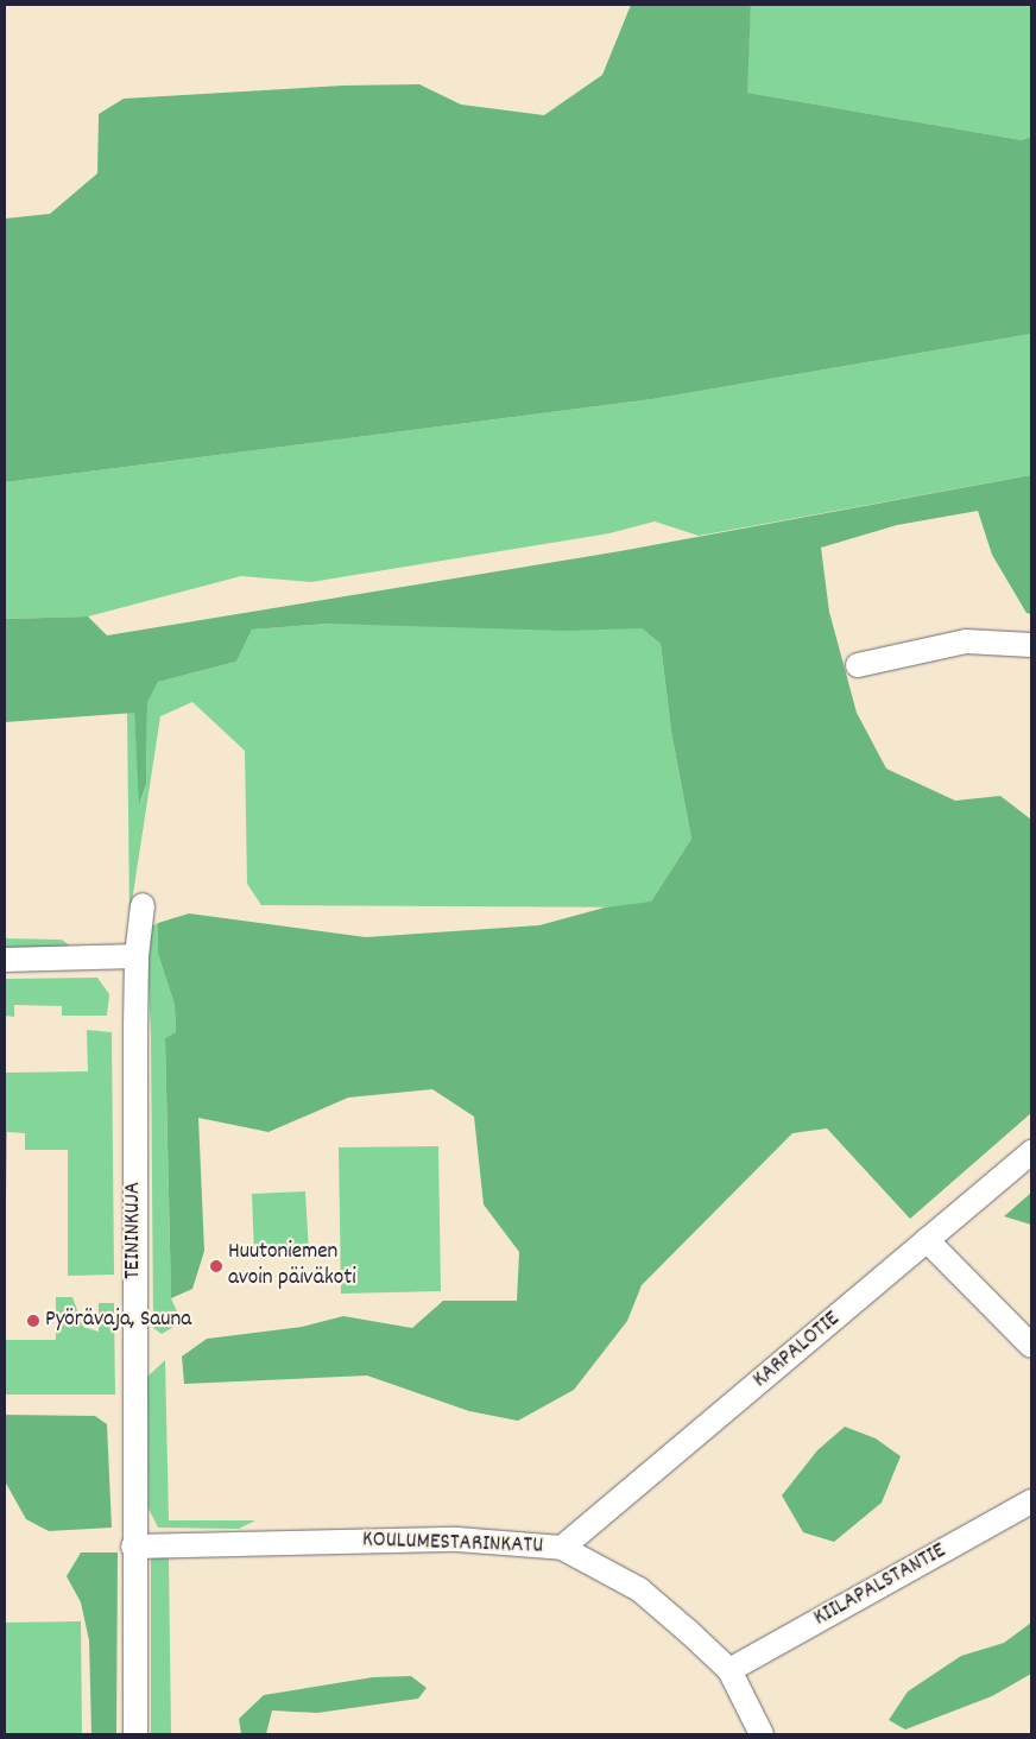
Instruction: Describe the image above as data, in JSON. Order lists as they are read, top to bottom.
{
  "streets": {
    "street": [
      "TEININKUJA",
      "KARPALOTIE",
      "KOULUMESTARINKATU",
      "KIILAPALSTANTIE"
    ]
  },
  "crossings": [
    ["TEININKUJA", "KOULUMESTARINKATU"],
    ["KARPALOTIE", "KOULUMESTARINKATU"],
    ["KOULUMESTARINKATU", "KIILAPALSTANTIE"]
  ],
  "places": ["Huutoniemen avoin päiväkoti", "Pyörävaja, Sauna"]
}
